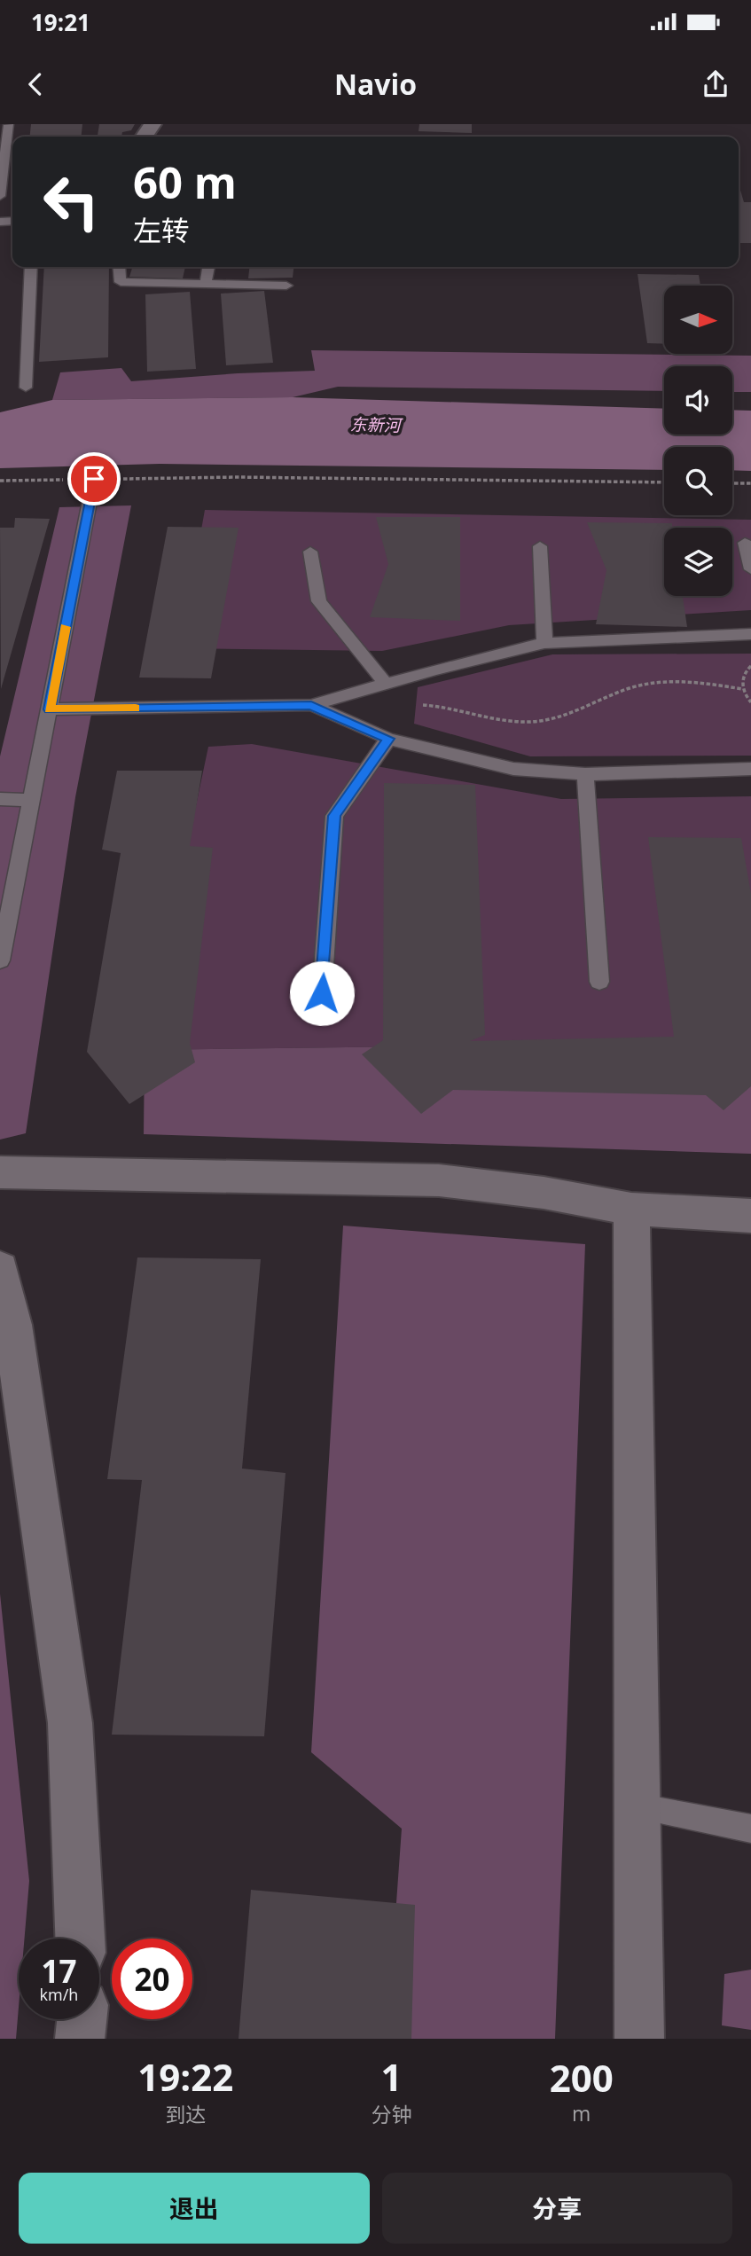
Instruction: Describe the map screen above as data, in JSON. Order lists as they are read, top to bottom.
{
  "water": ["东新河"],
  "north": "right",
  "page": {
    "status": "19:21",
    "header": "Navio",
    "turn": ["60 m", "左转"],
    "speed": "17 km/h",
    "limit": "20",
    "eta": [
      "19:22",
      "到达",
      "1",
      "分钟",
      "200",
      "m"
    ],
    "buttons": ["退出", "分享"]
  }
}
